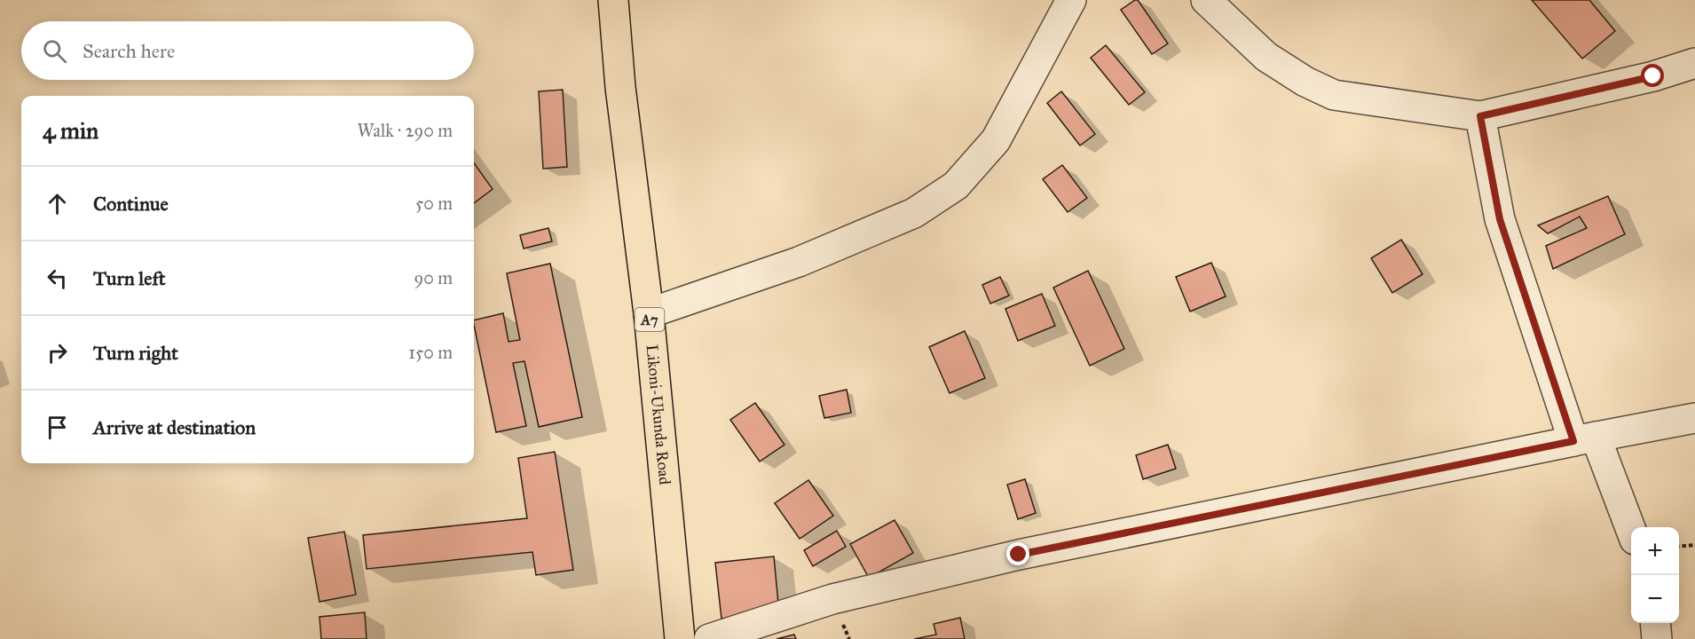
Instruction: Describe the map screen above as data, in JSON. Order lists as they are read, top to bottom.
{
  "streets": {
    "highway": ["A7", "Likoni-Ukunda Road"]
  },
  "page": {
    "search": "Search here",
    "heading": ["4 min", "Walk · 290 m"],
    "list": [
      ["Continue", "50 m"],
      ["Turn left", "90 m"],
      ["Turn right", "150 m"],
      "Arrive at destination"
    ],
    "map_buttons": ["+", "−"]
  }
}
